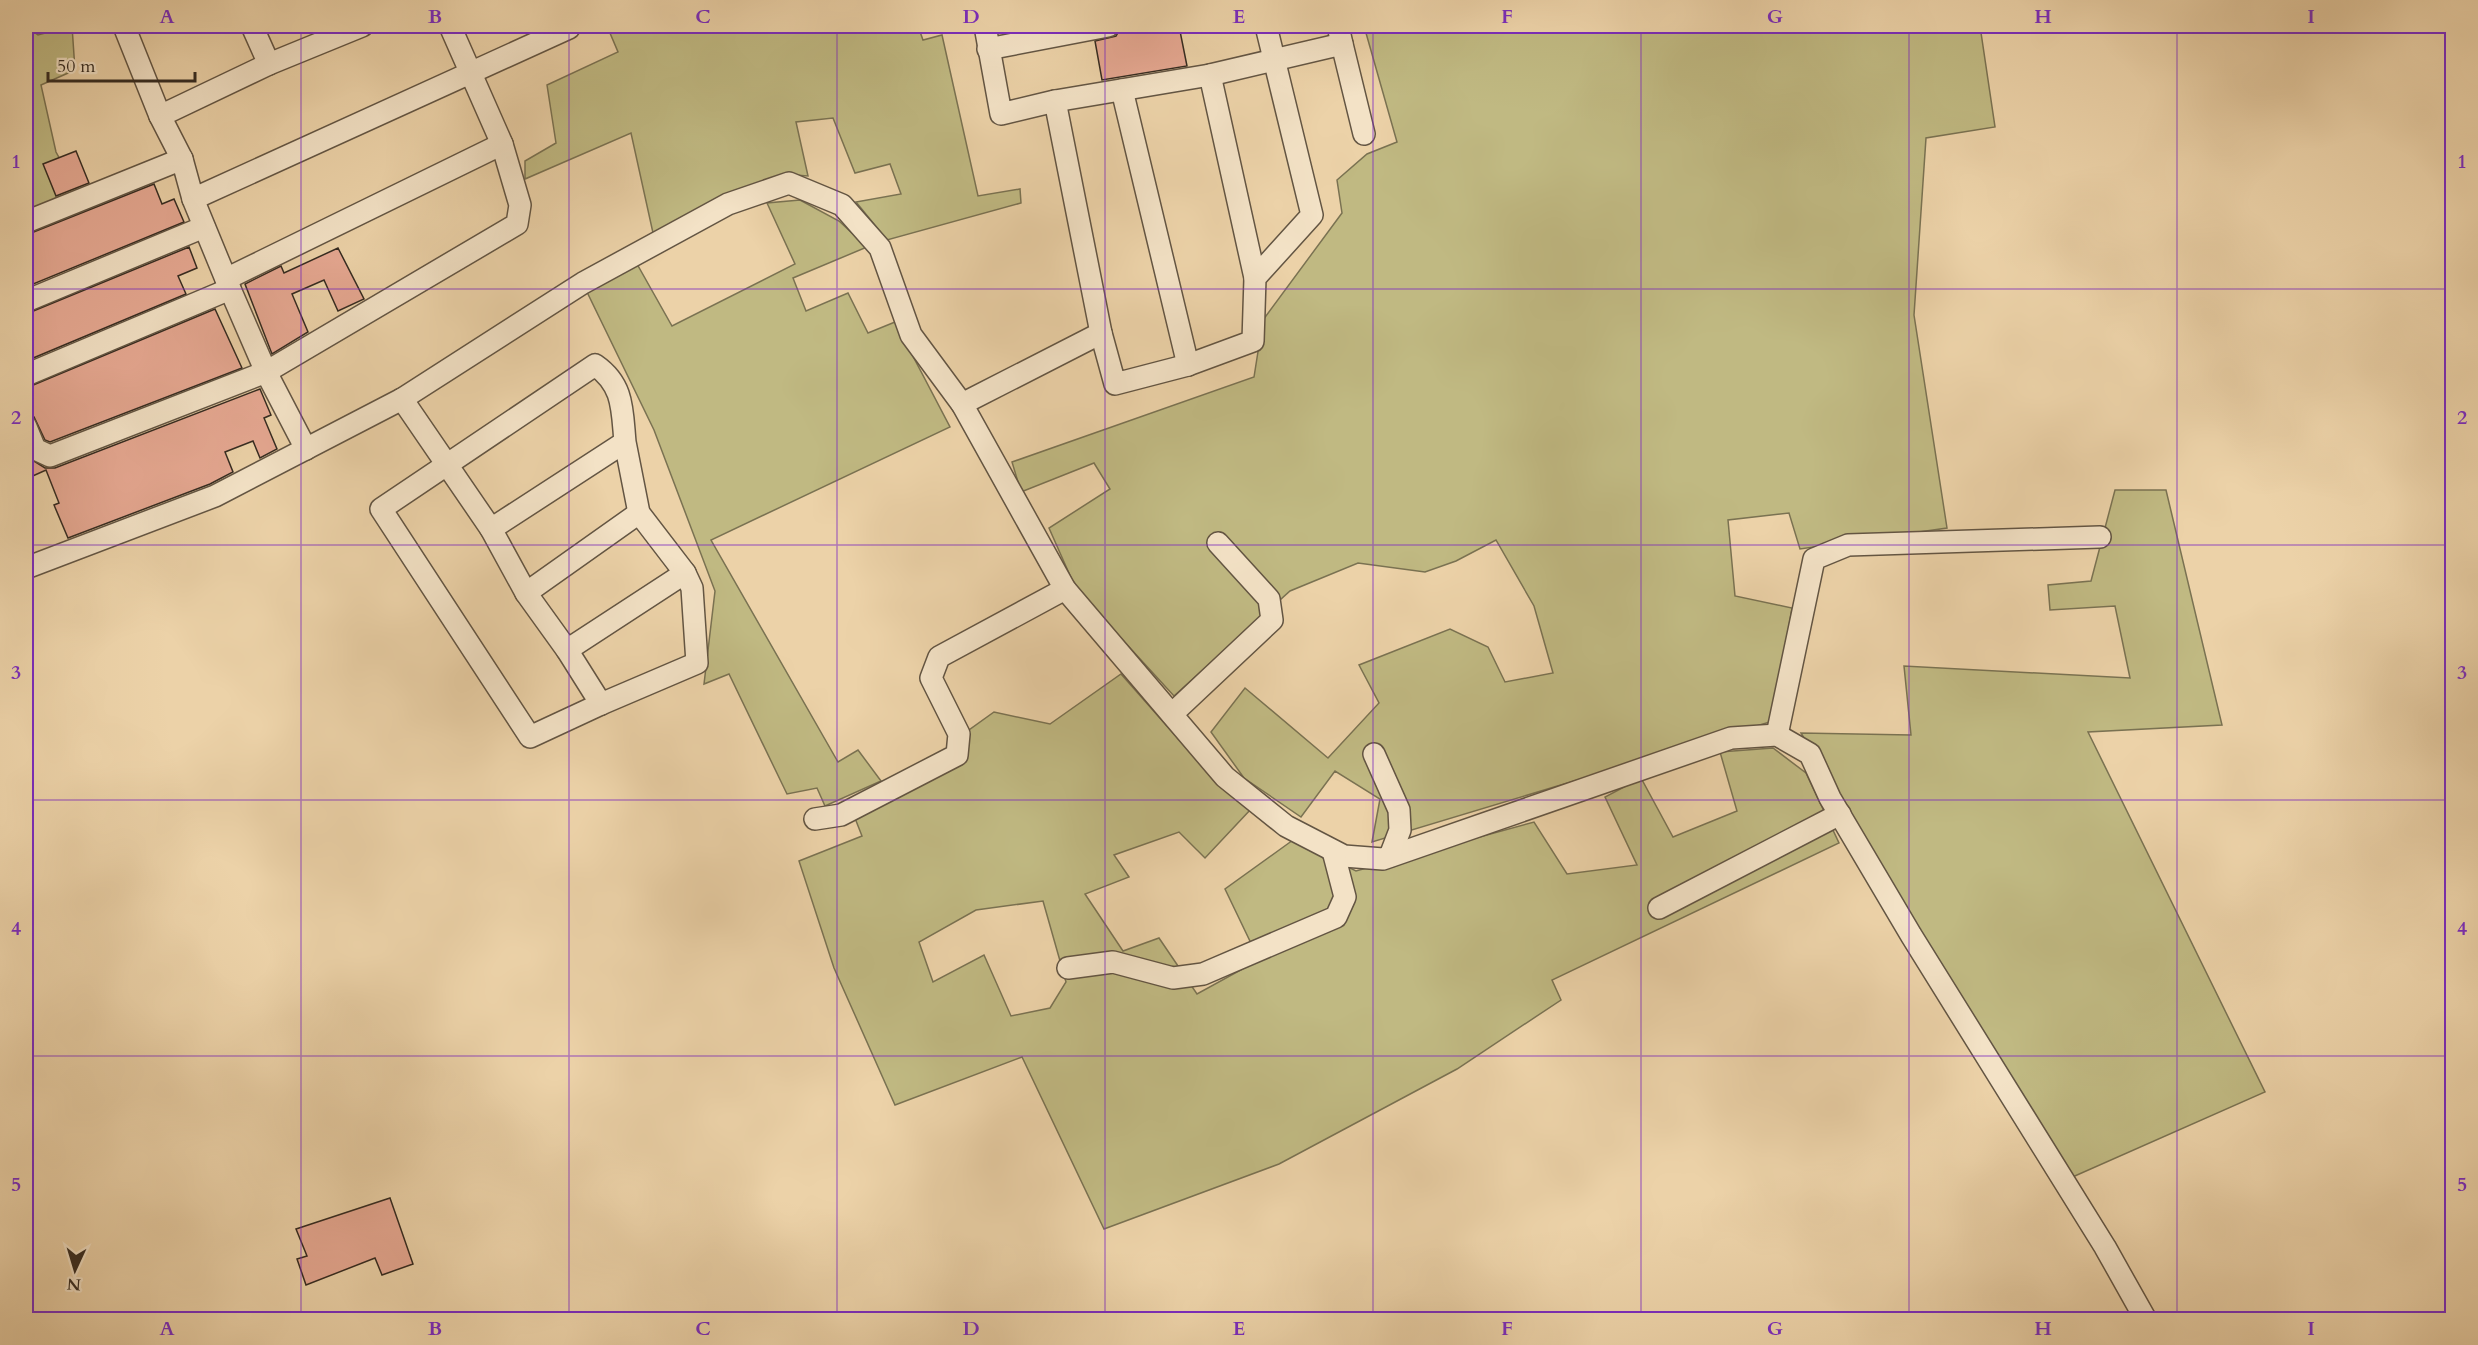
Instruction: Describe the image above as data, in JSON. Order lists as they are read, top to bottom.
{
  "scale_bar": "50 m",
  "north": "bottom",
  "grid": {
    "columns": [
      "A",
      "B",
      "C",
      "D",
      "E",
      "F",
      "G",
      "H",
      "I"
    ],
    "rows": [
      "1",
      "2",
      "3",
      "4",
      "5"
    ]
  }
}
